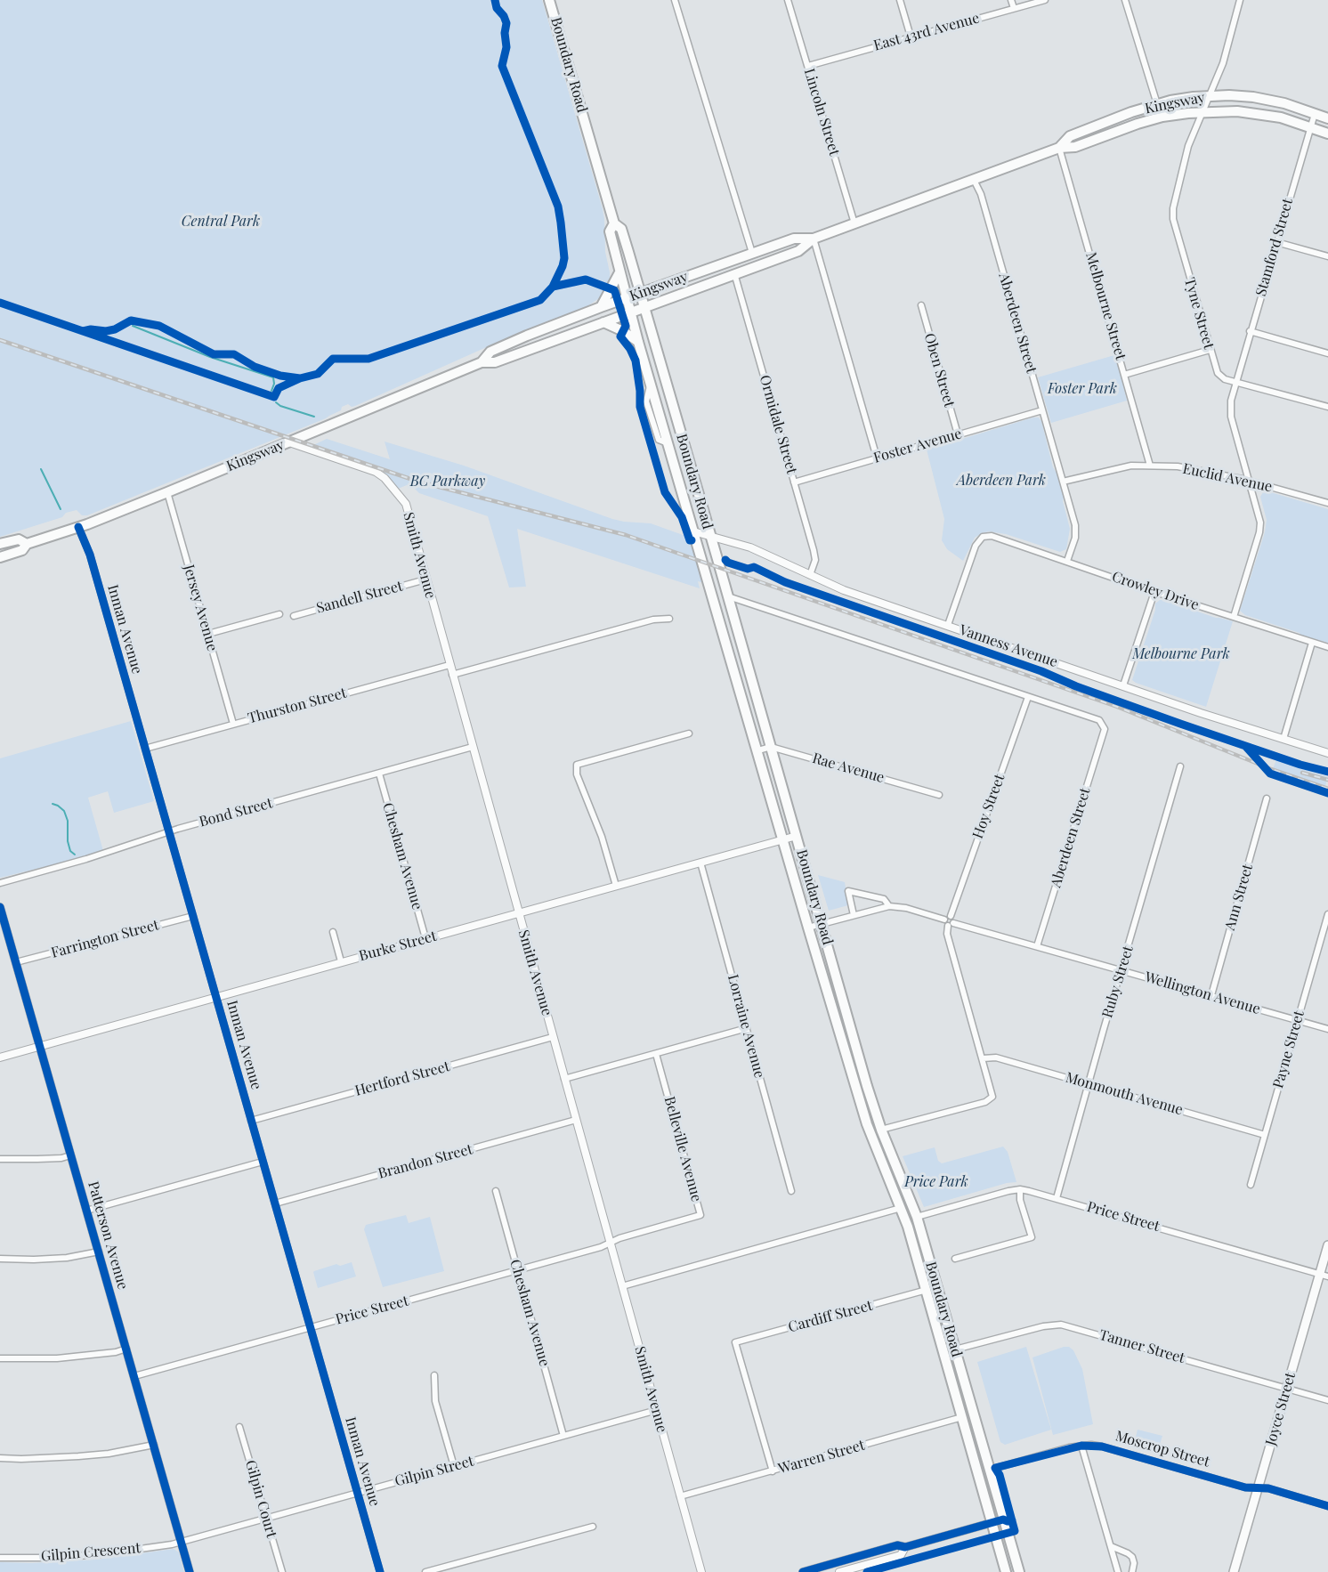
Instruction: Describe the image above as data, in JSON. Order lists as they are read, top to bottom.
{
  "streets": {
    "main road": ["Boundary Road", "Kingsway", "Joyce Street"],
    "street": [
      "East 43rd Avenue",
      "Lincoln Street",
      "Stamford Street",
      "Melbourne Street",
      "Tyne Street",
      "Aberdeen Street",
      "Oben Street",
      "Ormidale Street",
      "Foster Avenue",
      "Euclid Avenue",
      "Smith Avenue",
      "Crowley Drive",
      "Sandell Street",
      "Jersey Avenue",
      "Inman Avenue",
      "Vanness Avenue",
      "Thurston Street",
      "Rae Avenue",
      "Hoy Street",
      "Bond Street",
      "Chesham Avenue",
      "Ann Street",
      "Farrington Street",
      "Burke Street",
      "Ruby Street",
      "Wellington Avenue",
      "Lorraine Avenue",
      "Payne Street",
      "Hertford Street",
      "Monmouth Avenue",
      "Belleville Avenue",
      "Brandon Street",
      "Price Street",
      "Patterson Avenue",
      "Cardiff Street",
      "Tanner Street",
      "Moscrop Street",
      "Warren Street",
      "Gilpin Street",
      "Gilpin Court",
      "Gilpin Crescent"
    ]
  },
  "crossings": [
    ["East 43rd Avenue", "Lincoln Street"],
    ["Boundary Road", "Kingsway"],
    ["Boundary Road", "Vanness Avenue"],
    ["Boundary Road", "Rae Avenue"],
    ["Boundary Road", "Burke Street"],
    ["Boundary Road", "Wellington Avenue"],
    ["Boundary Road", "Price Street"],
    ["Boundary Road", "Cardiff Street"],
    ["Boundary Road", "Tanner Street"],
    ["Boundary Road", "Moscrop Street"],
    ["Boundary Road", "Warren Street"],
    ["Kingsway", "Lincoln Street"],
    ["Kingsway", "Stamford Street"],
    ["Kingsway", "Melbourne Street"],
    ["Kingsway", "Tyne Street"],
    ["Kingsway", "Aberdeen Street"],
    ["Kingsway", "Ormidale Street"],
    ["Kingsway", "Smith Avenue"],
    ["Kingsway", "Jersey Avenue"],
    ["Kingsway", "Inman Avenue"],
    ["Stamford Street", "Tyne Street"],
    ["Melbourne Street", "Euclid Avenue"],
    ["Aberdeen Street", "Foster Avenue"],
    ["Aberdeen Street", "Euclid Avenue"],
    ["Aberdeen Street", "Crowley Drive"],
    ["Aberdeen Street", "Hoy Street"],
    ["Aberdeen Street", "Wellington Avenue"],
    ["Oben Street", "Foster Avenue"],
    ["Ormidale Street", "Foster Avenue"],
    ["Ormidale Street", "Vanness Avenue"],
    ["Smith Avenue", "Sandell Street"],
    ["Smith Avenue", "Thurston Street"],
    ["Smith Avenue", "Bond Street"],
    ["Smith Avenue", "Burke Street"],
    ["Smith Avenue", "Hertford Street"],
    ["Smith Avenue", "Belleville Avenue"],
    ["Smith Avenue", "Brandon Street"],
    ["Smith Avenue", "Price Street"],
    ["Smith Avenue", "Warren Street"],
    ["Smith Avenue", "Gilpin Street"],
    ["Crowley Drive", "Vanness Avenue"],
    ["Jersey Avenue", "Thurston Street"],
    ["Inman Avenue", "Thurston Street"],
    ["Inman Avenue", "Bond Street"],
    ["Inman Avenue", "Farrington Street"],
    ["Inman Avenue", "Burke Street"],
    ["Inman Avenue", "Hertford Street"],
    ["Inman Avenue", "Brandon Street"],
    ["Inman Avenue", "Price Street"],
    ["Inman Avenue", "Gilpin Street"],
    ["Hoy Street", "Wellington Avenue"],
    ["Bond Street", "Chesham Avenue"],
    ["Chesham Avenue", "Burke Street"],
    ["Chesham Avenue", "Price Street"],
    ["Chesham Avenue", "Gilpin Street"],
    ["Ann Street", "Wellington Avenue"],
    ["Farrington Street", "Patterson Avenue"],
    ["Burke Street", "Lorraine Avenue"],
    ["Burke Street", "Patterson Avenue"],
    ["Ruby Street", "Wellington Avenue"],
    ["Ruby Street", "Monmouth Avenue"],
    ["Ruby Street", "Price Street"],
    ["Wellington Avenue", "Payne Street"],
    ["Payne Street", "Monmouth Avenue"],
    ["Belleville Avenue", "Price Street"],
    ["Price Street", "Patterson Avenue"],
    ["Price Street", "Joyce Street"],
    ["Patterson Avenue", "Gilpin Street"],
    ["Patterson Avenue", "Gilpin Crescent"],
    ["Cardiff Street", "Warren Street"],
    ["Tanner Street", "Joyce Street"],
    ["Joyce Street", "Moscrop Street"],
    ["Gilpin Street", "Gilpin Court"],
    ["Gilpin Street", "Gilpin Crescent"]
  ],
  "parks": [
    "Central Park",
    "Foster Park",
    "Aberdeen Park",
    "BC Parkway",
    "Melbourne Park",
    "Price Park"
  ]
}
